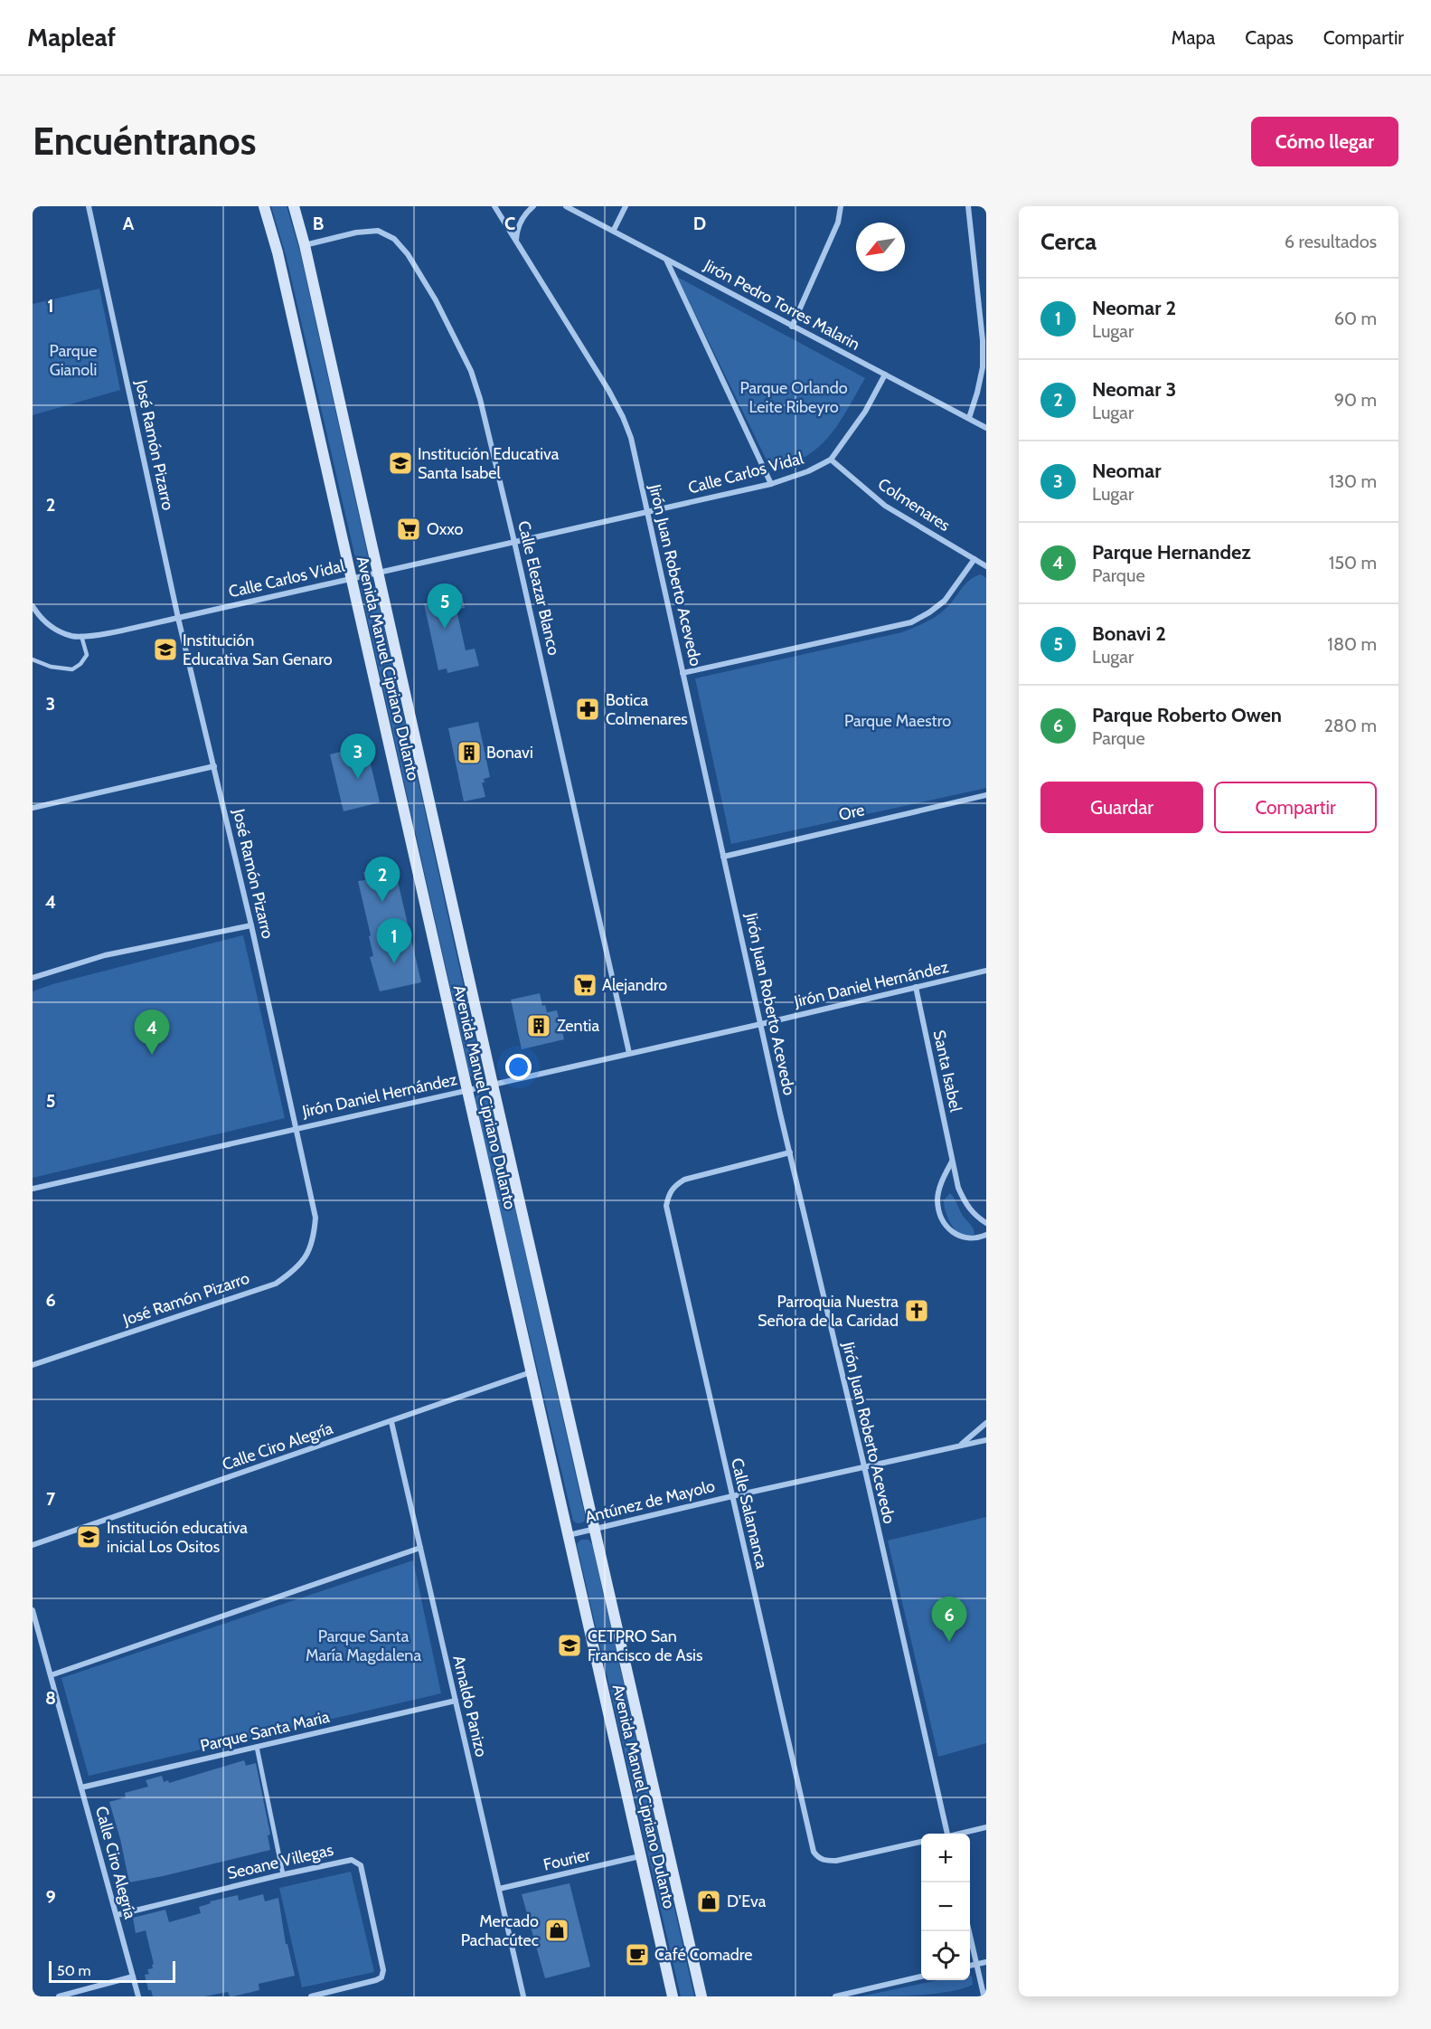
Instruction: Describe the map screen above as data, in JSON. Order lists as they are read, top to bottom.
{
  "streets": {
    "main road": ["Avenida Manuel Cipriano Dulanto"],
    "street": [
      "Jirón Pedro Torres Malarin",
      "José Ramón Pizarro",
      "Calle Carlos Vidal",
      "Colmenares",
      "Jirón Juan Roberto Acevedo",
      "Calle Eleazar Blanco",
      "Ore",
      "Jirón Daniel Hernández",
      "Santa Isabel",
      "Calle Ciro Alegría",
      "Antúnez de Mayolo",
      "Calle Salamanca",
      "Arnaldo Panizo",
      "Parque Santa Maria",
      "Fourier",
      "Seoane Villegas"
    ]
  },
  "crossings": [
    ["Jirón Pedro Torres Malarin", "Calle Carlos Vidal"],
    ["José Ramón Pizarro", "Calle Carlos Vidal"],
    ["José Ramón Pizarro", "Jirón Daniel Hernández"],
    ["Calle Carlos Vidal", "Colmenares"],
    ["Calle Carlos Vidal", "Jirón Juan Roberto Acevedo"],
    ["Calle Carlos Vidal", "Calle Eleazar Blanco"],
    ["Calle Carlos Vidal", "Avenida Manuel Cipriano Dulanto"],
    ["Jirón Juan Roberto Acevedo", "Ore"],
    ["Jirón Juan Roberto Acevedo", "Jirón Daniel Hernández"],
    ["Jirón Juan Roberto Acevedo", "Antúnez de Mayolo"],
    ["Jirón Juan Roberto Acevedo", "Calle Salamanca"],
    ["Calle Eleazar Blanco", "Avenida Manuel Cipriano Dulanto"],
    ["Calle Eleazar Blanco", "Jirón Daniel Hernández"],
    ["Avenida Manuel Cipriano Dulanto", "Jirón Daniel Hernández"],
    ["Avenida Manuel Cipriano Dulanto", "Calle Ciro Alegría"],
    ["Avenida Manuel Cipriano Dulanto", "Antúnez de Mayolo"],
    ["Avenida Manuel Cipriano Dulanto", "Fourier"],
    ["Jirón Daniel Hernández", "Santa Isabel"],
    ["Calle Ciro Alegría", "Arnaldo Panizo"],
    ["Calle Ciro Alegría", "Parque Santa Maria"],
    ["Calle Ciro Alegría", "Seoane Villegas"],
    ["Antúnez de Mayolo", "Calle Salamanca"],
    ["Arnaldo Panizo", "Parque Santa Maria"],
    ["Arnaldo Panizo", "Fourier"]
  ],
  "parks": [
    "Parque Gianoli",
    "Parque Orlando Leite Ribeyro",
    "Parque Maestro",
    "Parque Santa María Magdalena"
  ],
  "places": {
    "school or university": [
      "Institución Educativa Santa Isabel",
      "Institución Educativa San Genaro",
      "Institución educativa inicial Los Ositos",
      "CETPRO San Francisco de Asis"
    ],
    "supermarket": ["Oxxo", "Alejandro"],
    "pharmacy": ["Botica Colmenares"],
    "building": ["Bonavi", "Zentia"],
    "church": ["Parroquia Nuestra Señora de la Caridad"],
    "shop": ["D'Eva", "Mercado Pachacútec"],
    "cafe": ["Café Comadre"]
  },
  "scale_bar": "50 m",
  "north": "bottom left",
  "page": {
    "header": "Mapleaf",
    "nav": ["Mapa", "Capas", "Compartir"],
    "buttons": [
      "Cómo llegar",
      ["Guardar", "Compartir"]
    ],
    "title": "Encuéntranos",
    "heading": ["Cerca", "6 resultados"],
    "list": [
      {
        "mark": "1",
        "name": "Neomar 2",
        "note": "Lugar",
        "value": "60 m"
      },
      {
        "mark": "2",
        "name": "Neomar 3",
        "note": "Lugar",
        "value": "90 m"
      },
      {
        "mark": "3",
        "name": "Neomar",
        "note": "Lugar",
        "value": "130 m"
      },
      {
        "mark": "4",
        "name": "Parque Hernandez",
        "note": "Parque",
        "value": "150 m"
      },
      {
        "mark": "5",
        "name": "Bonavi 2",
        "note": "Lugar",
        "value": "180 m"
      },
      {
        "mark": "6",
        "name": "Parque Roberto Owen",
        "note": "Parque",
        "value": "280 m"
      }
    ],
    "pins": [
      "5",
      "3",
      "2",
      "1",
      "4",
      "6"
    ],
    "map_buttons": ["+", "−"],
    "scale": "50 m"
  },
  "grid": {
    "columns": [
      "A",
      "B",
      "C",
      "D"
    ],
    "rows": [
      "1",
      "2",
      "3",
      "4",
      "5",
      "6",
      "7",
      "8",
      "9"
    ]
  }
}
